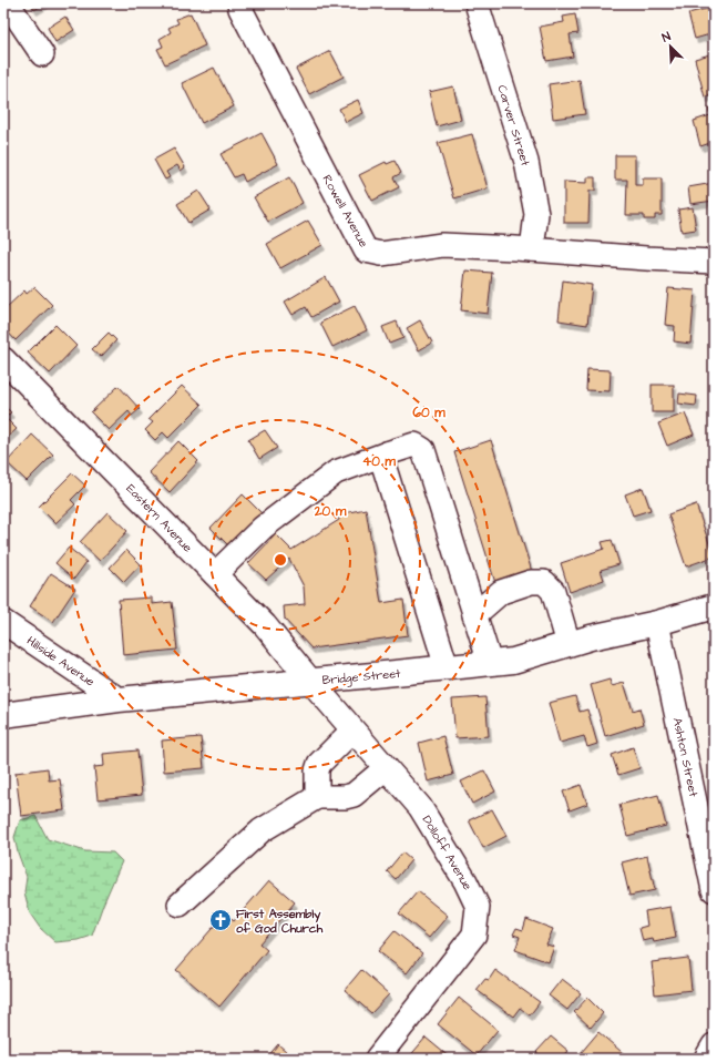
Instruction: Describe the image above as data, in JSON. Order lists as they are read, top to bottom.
{
  "streets": {
    "main road": ["Bridge Street"],
    "street": [
      "Carver Street",
      "Rowell Avenue",
      "Eastern Avenue",
      "Hillside Avenue",
      "Ashton Street",
      "Dolloff Avenue"
    ]
  },
  "crossings": [
    ["Carver Street", "Rowell Avenue"],
    ["Eastern Avenue", "Bridge Street"],
    ["Eastern Avenue", "Dolloff Avenue"],
    ["Hillside Avenue", "Bridge Street"],
    ["Bridge Street", "Ashton Street"],
    ["Bridge Street", "Dolloff Avenue"]
  ],
  "places": {
    "church": ["First Assembly of God Church"]
  },
  "north": "top left",
  "rings": ["60 m", "40 m", "20 m"]
}
